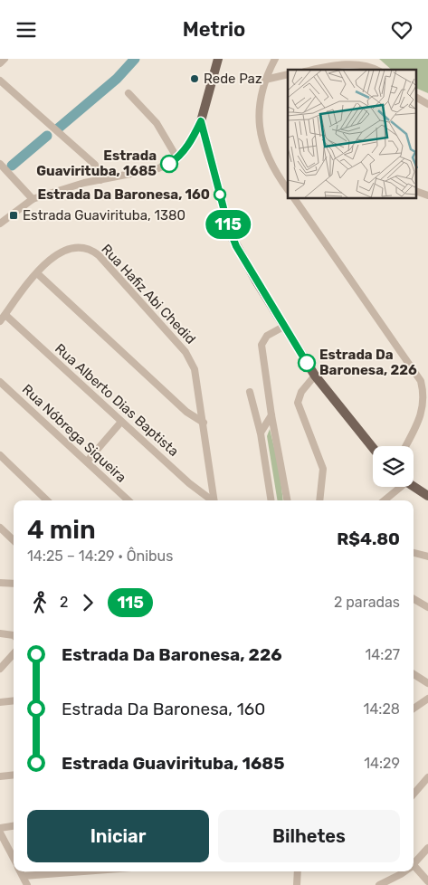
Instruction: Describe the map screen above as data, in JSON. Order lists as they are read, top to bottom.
{
  "streets": {
    "street": ["Rua Hafiz Abi Chedid", "Rua Alberto Dias Baptista", "Rua Nóbrega Siqueira"]
  },
  "crossings": [
    ["Rua Hafiz Abi Chedid", "Rua Alberto Dias Baptista"]
  ],
  "places": {
    "other": [
      "Rede Paz",
      "Estrada Guavirituba, 1685",
      "Estrada Da Baronesa, 160",
      "Estrada Da Baronesa, 226"
    ],
    "transit": ["Estrada Guavirituba, 1380"]
  },
  "lines": ["bus line 115"],
  "page": {
    "header": "Metrio",
    "on_map": "115",
    "heading": ["4 min", "14:25 – 14:29 · Ônibus", "R$4.80"],
    "legs": ["2", "115", "2 paradas"],
    "list": [
      {
        "name": "Estrada Da Baronesa, 226",
        "value": "14:27"
      },
      {
        "name": "Estrada Da Baronesa, 160",
        "value": "14:28"
      },
      {
        "name": "Estrada Guavirituba, 1685",
        "value": "14:29"
      }
    ],
    "buttons": ["Iniciar", "Bilhetes"]
  }
}
